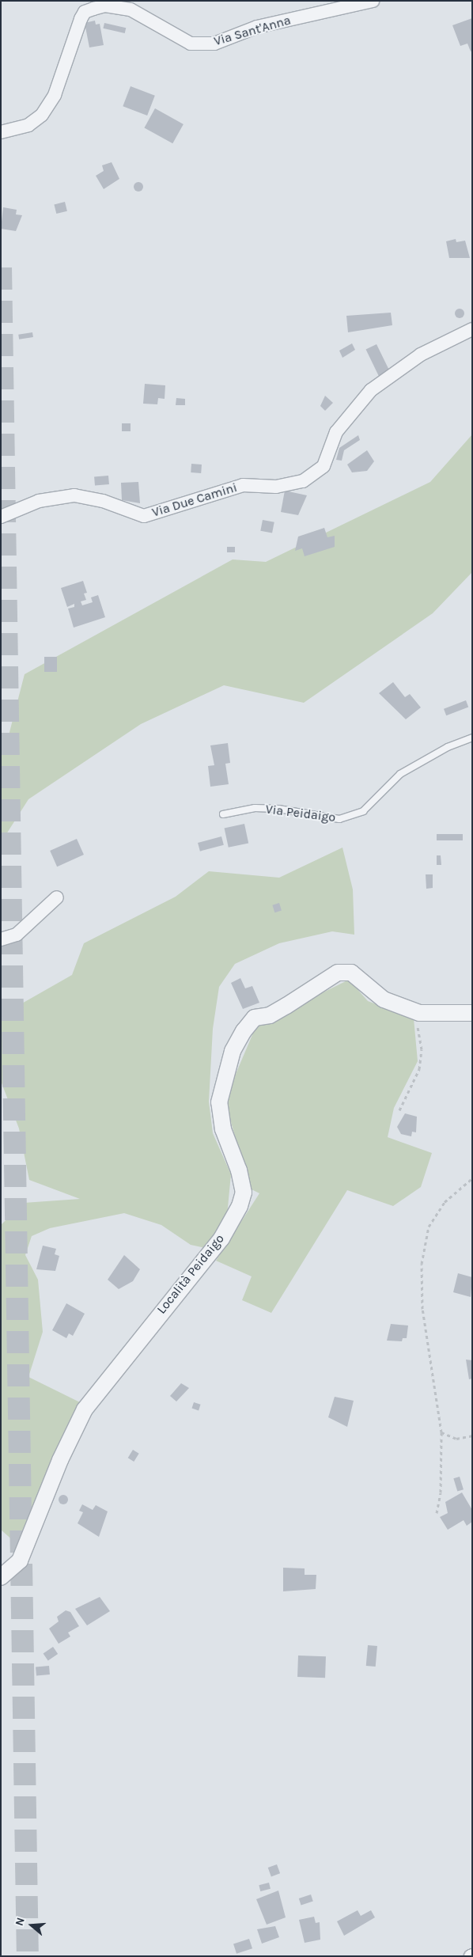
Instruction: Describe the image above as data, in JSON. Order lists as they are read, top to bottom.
{
  "streets": {
    "street": ["Via Sant'Anna", "Via Due Camini", "Località Peidaigo"],
    "lane": ["Via Peidaigo"]
  },
  "north": "left"
}
